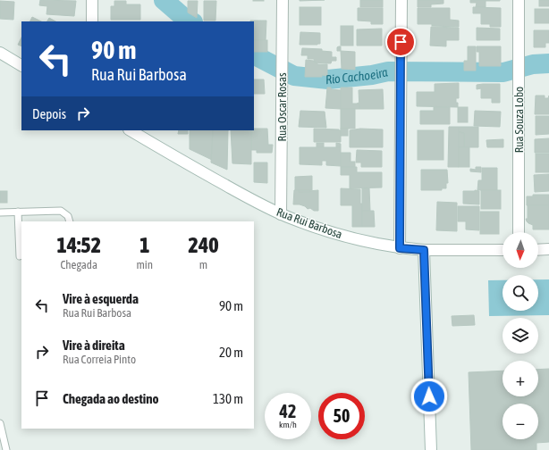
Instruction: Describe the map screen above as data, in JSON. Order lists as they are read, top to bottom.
{
  "streets": {
    "street": ["Rua Oscar Rosas", "Rua Souza Lobo", "Rua Rui Barbosa"]
  },
  "crossings": [
    ["Rua Oscar Rosas", "Rua Rui Barbosa"]
  ],
  "water": ["Rio Cachoeira"],
  "north": "bottom",
  "page": {
    "turn": ["90 m", "Rua Rui Barbosa"],
    "then": "Depois",
    "eta": [
      "14:52",
      "Chegada",
      "1",
      "min",
      "240",
      "m"
    ],
    "map_buttons": ["+", "−"],
    "list": [
      {
        "name": "Vire à esquerda",
        "note": "Rua Rui Barbosa",
        "value": "90 m"
      },
      {
        "name": "Vire à direita",
        "note": "Rua Correia Pinto",
        "value": "20 m"
      },
      {
        "name": "Chegada ao destino",
        "value": "130 m"
      }
    ],
    "speed": "42 km/h",
    "limit": "50"
  }
}
